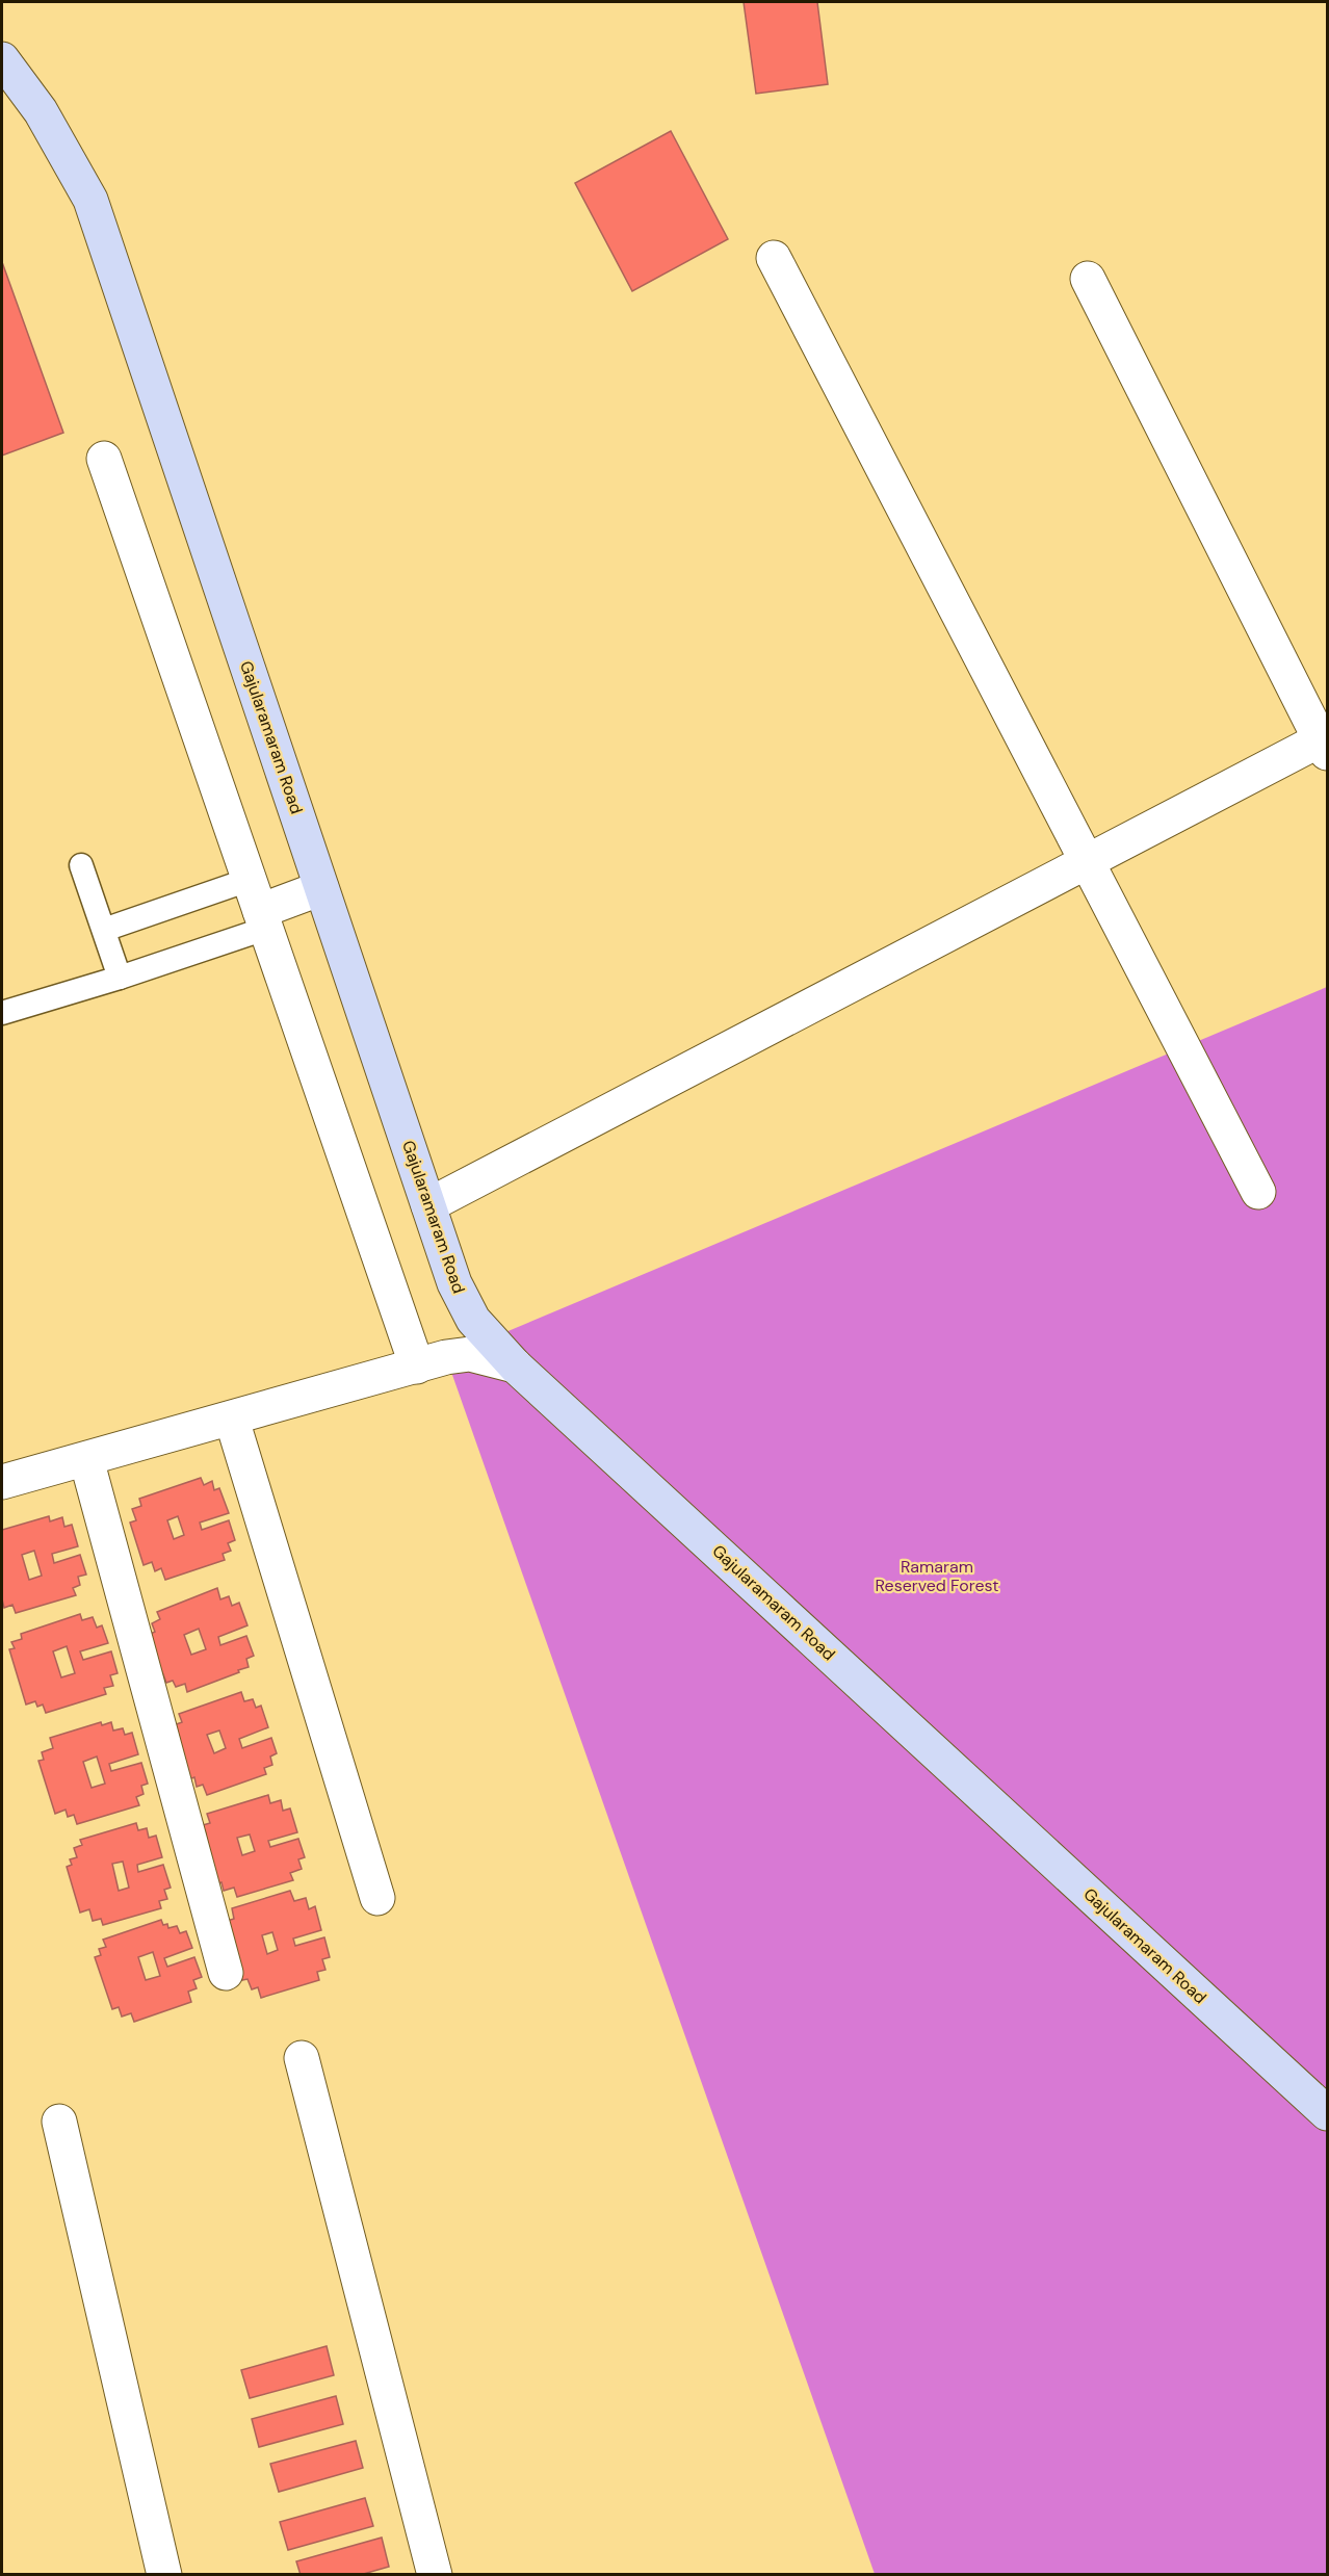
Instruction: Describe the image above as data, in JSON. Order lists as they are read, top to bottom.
{
  "streets": {
    "main road": ["Gajularamaram Road"]
  },
  "parks": ["Ramaram Reserved Forest"]
}
